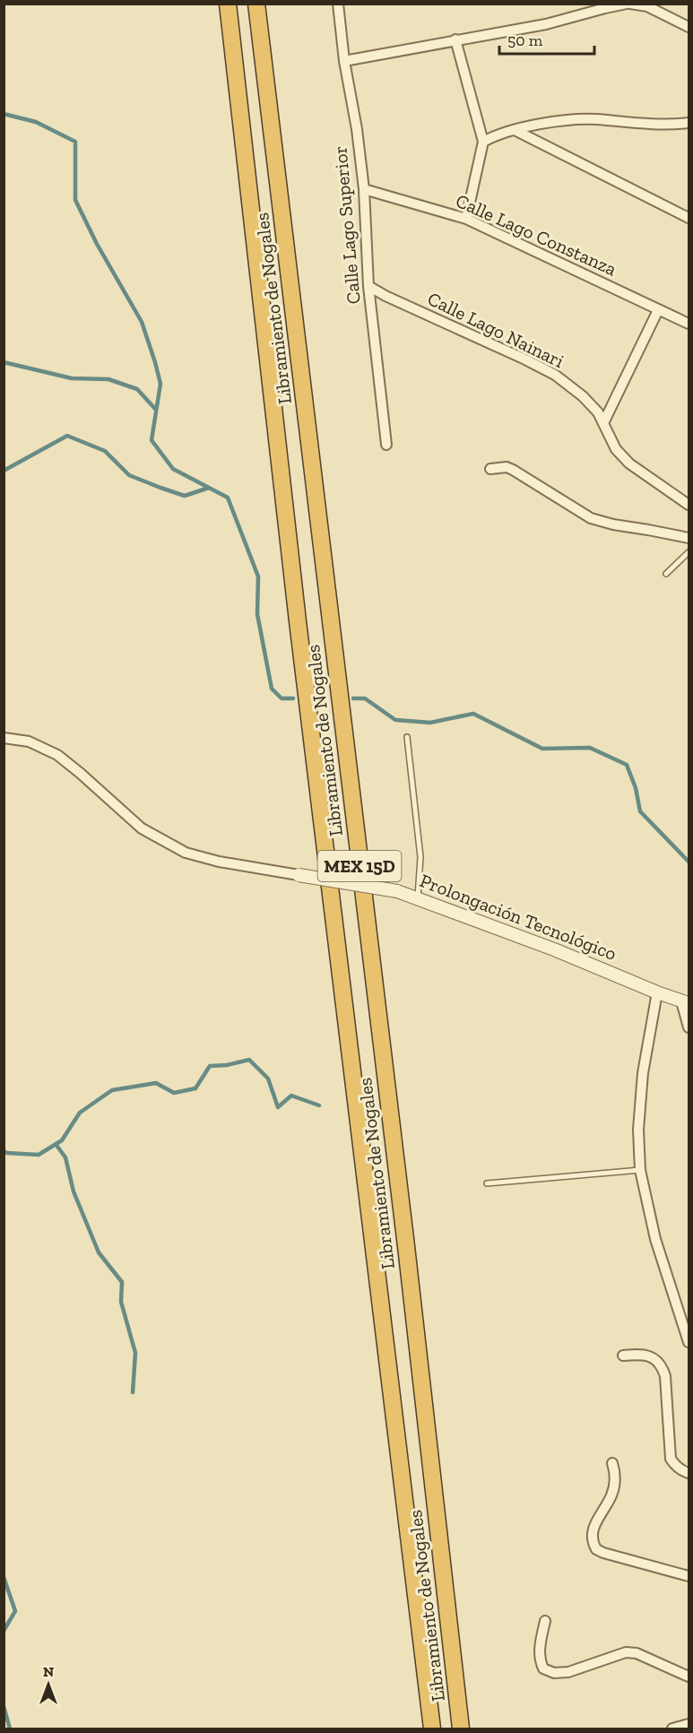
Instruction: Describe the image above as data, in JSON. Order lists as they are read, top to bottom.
{
  "streets": {
    "highway": ["Libramiento de Nogales", "MEX 15D"],
    "street": [
      "Calle Lago Superior",
      "Calle Lago Constanza",
      "Calle Lago Nainari",
      "Prolongación Tecnológico"
    ]
  },
  "crossings": [
    ["Calle Lago Superior", "Calle Lago Constanza"],
    ["Calle Lago Superior", "Calle Lago Nainari"]
  ],
  "scale_bar": "50 m",
  "north": "top"
}
